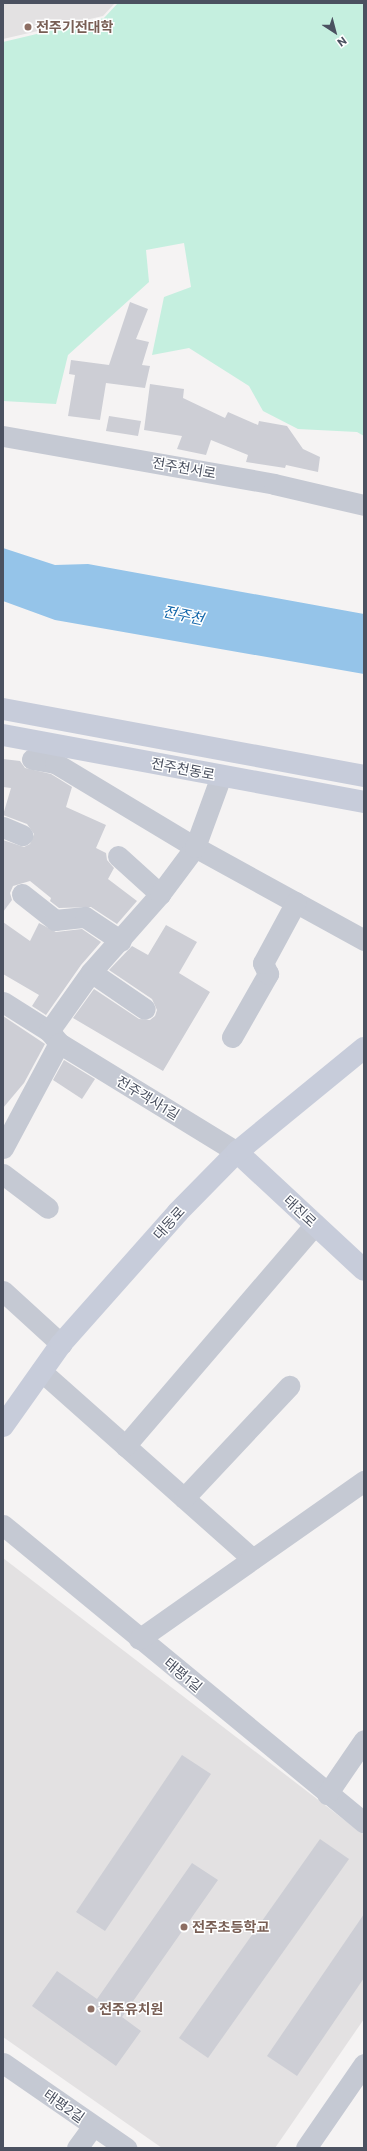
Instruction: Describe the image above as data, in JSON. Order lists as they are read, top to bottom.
{
  "streets": {
    "street": [
      "전주천서로",
      "전주천동로",
      "전주객사1길",
      "태진로",
      "대동로",
      "태평1길",
      "태평2길"
    ]
  },
  "crossings": [
    ["전주객사1길", "태진로"],
    ["전주객사1길", "대동로"],
    ["태진로", "대동로"]
  ],
  "water": ["전주천"],
  "places": ["전주기전대학", "전주초등학교", "전주유치원"],
  "north": "bottom right"
}
